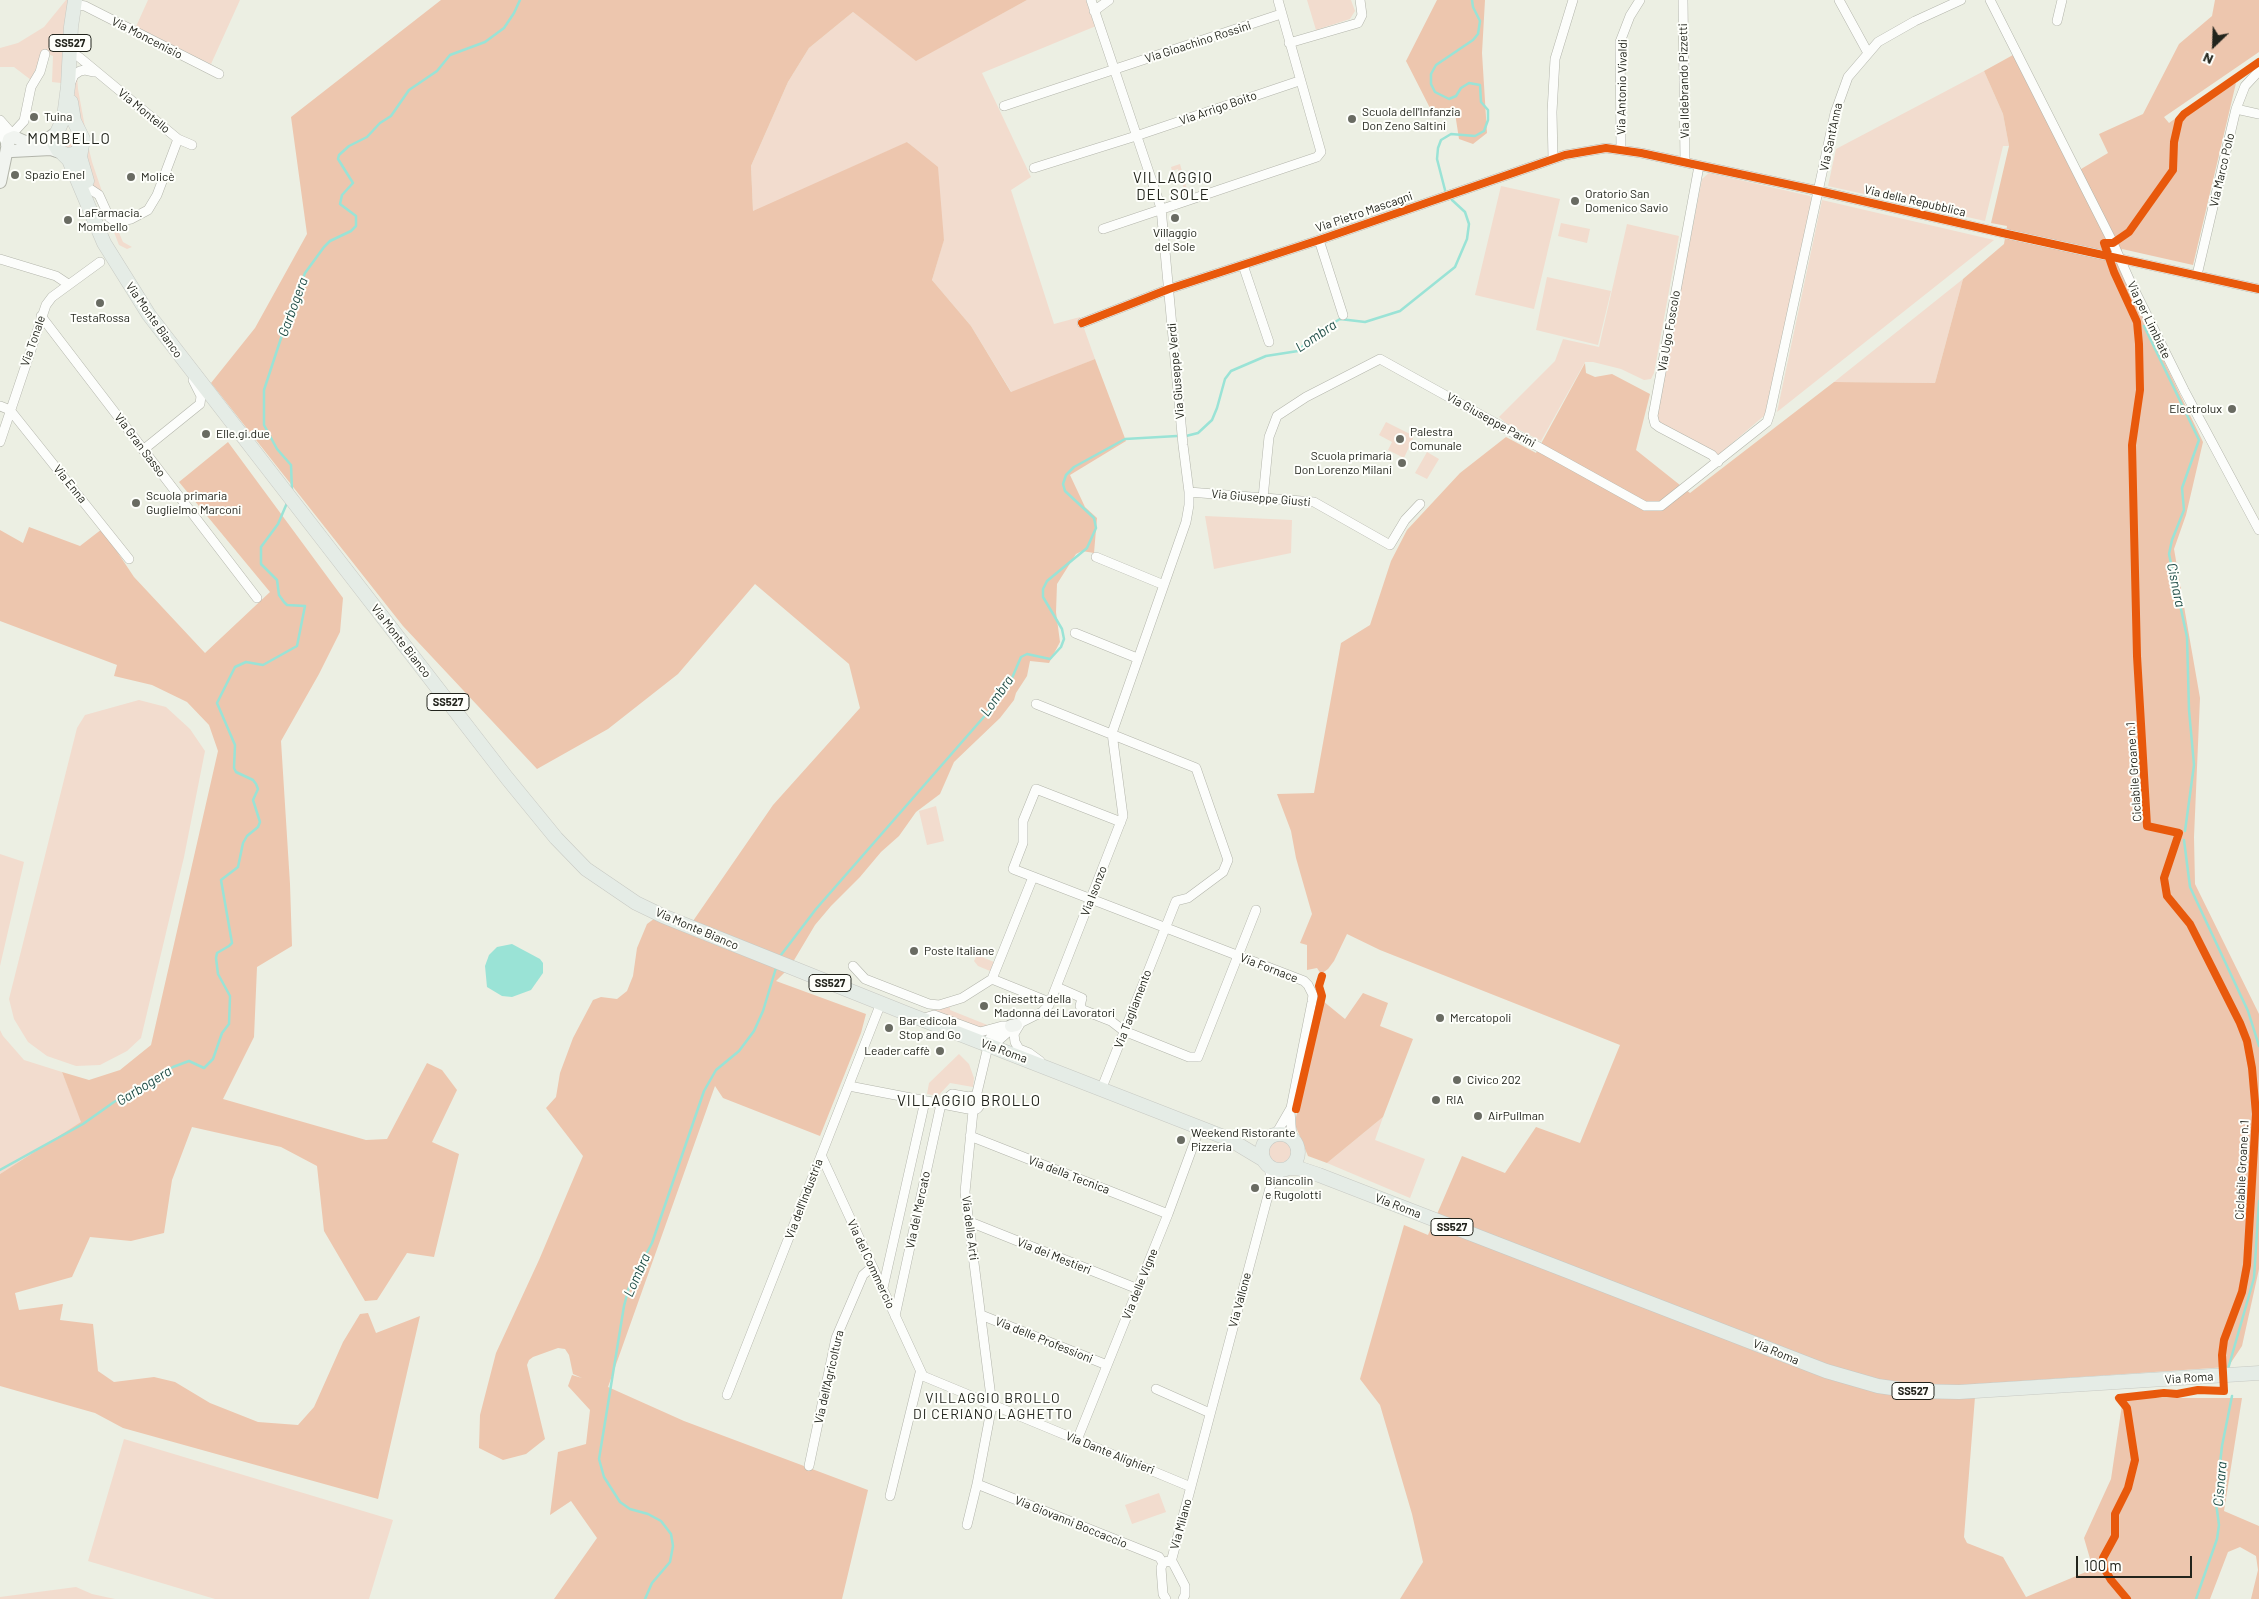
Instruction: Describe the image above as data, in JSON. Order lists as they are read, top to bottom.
{
  "streets": {
    "main road": ["SS527", "Via Monte Bianco", "Via Roma"],
    "street": [
      "Via Moncenisio",
      "Via Gioachino Rossini",
      "Via Ildebrando Pizzetti",
      "Via Antonio Vivaldi",
      "Via Arrigo Boito",
      "Via Montello",
      "Via Sant'Anna",
      "Via Marco Polo",
      "Via della Repubblica",
      "Via Pietro Mascagni",
      "Via per Limbiate",
      "Via Ugo Foscolo",
      "Via Tonale",
      "Via Giuseppe Verdi",
      "Via Giuseppe Parini",
      "Via Gran Sasso",
      "Via Enna",
      "Via Giuseppe Giusti",
      "Via Isonzo",
      "Via Fornace",
      "Via Tagliamento",
      "Via della Tecnica",
      "Via dell'Industria",
      "Via del Mercato",
      "Via delle Arti",
      "Via dei Mestieri",
      "Via del Commercio",
      "Via delle Vigne",
      "Via Vallone",
      "Via delle Professioni",
      "Via dell'Agricoltura",
      "Via Dante Alighieri",
      "Via Giovanni Boccaccio",
      "Via Milano"
    ],
    "cycle path": ["Ciclabile Groane n.1"]
  },
  "crossings": [
    ["Via Moncenisio", "SS527"],
    ["Via Gioachino Rossini", "Via Giuseppe Verdi"],
    ["SS527", "Via Montello"],
    ["SS527", "Via Fornace"],
    ["SS527", "Via Roma"],
    ["SS527", "Via Vallone"],
    ["Via Ildebrando Pizzetti", "Via della Repubblica"],
    ["Via Antonio Vivaldi", "Via della Repubblica"],
    ["Via Arrigo Boito", "Via Giuseppe Verdi"],
    ["Via Sant'Anna", "Via della Repubblica"],
    ["Via Sant'Anna", "Via Giuseppe Parini"],
    ["Via Marco Polo", "Via della Repubblica"],
    ["Via della Repubblica", "Via Pietro Mascagni"],
    ["Via della Repubblica", "Via per Limbiate"],
    ["Via della Repubblica", "Via Ugo Foscolo"],
    ["Via Pietro Mascagni", "Via Giuseppe Verdi"],
    ["Via Monte Bianco", "Via Roma"],
    ["Via Ugo Foscolo", "Via Giuseppe Parini"],
    ["Via Tonale", "Via Gran Sasso"],
    ["Via Tonale", "Via Enna"],
    ["Via Giuseppe Verdi", "Via Giuseppe Giusti"],
    ["Via Giuseppe Verdi", "Via Isonzo"],
    ["Via Giuseppe Verdi", "Via Tagliamento"],
    ["Via Giuseppe Parini", "Via Giuseppe Giusti"],
    ["Via Isonzo", "Via Fornace"],
    ["Via Isonzo", "Via Tagliamento"],
    ["Via Fornace", "Via Tagliamento"],
    ["Via Fornace", "Via Roma"],
    ["Via Fornace", "Via Vallone"],
    ["Via Tagliamento", "Via Roma"],
    ["Via Roma", "Via dell'Industria"],
    ["Via Roma", "Via delle Vigne"],
    ["Via Roma", "Via Vallone"],
    ["Via della Tecnica", "Via delle Arti"],
    ["Via della Tecnica", "Via delle Vigne"],
    ["Via dell'Industria", "Via del Commercio"],
    ["Via del Mercato", "Via del Commercio"],
    ["Via delle Arti", "Via dei Mestieri"],
    ["Via delle Arti", "Via delle Professioni"],
    ["Via delle Arti", "Via Dante Alighieri"],
    ["Via delle Arti", "Via Giovanni Boccaccio"],
    ["Via dei Mestieri", "Via delle Vigne"],
    ["Via del Commercio", "Via dell'Agricoltura"],
    ["Via del Commercio", "Via Dante Alighieri"],
    ["Via delle Vigne", "Via delle Professioni"],
    ["Via delle Vigne", "Via Dante Alighieri"],
    ["Via Vallone", "Via Dante Alighieri"],
    ["Via Vallone", "Via Milano"],
    ["Via Dante Alighieri", "Via Milano"],
    ["Via Giovanni Boccaccio", "Via Milano"]
  ],
  "districts": [
    "MOMBELLO",
    "VILLAGGIO DEL SOLE",
    "VILLAGGIO BROLLO",
    "VILLAGGIO BROLLO DI CERIANO LAGHETTO"
  ],
  "water": ["Garbogera", "Lombra", "Cisnara"],
  "places": [
    "Tuina",
    "Scuola dell'Infanzia Don Zeno Saltini",
    "Spazio Enel",
    "Molicè",
    "Oratorio San Domenico Savio",
    "Villaggio del Sole",
    "LaFarmacia. Mombello",
    "TestaRossa",
    "Electrolux",
    "Elle.gi.due",
    "Palestra Comunale",
    "Scuola primaria Don Lorenzo Milani",
    "Scuola primaria Guglielmo Marconi",
    "Poste Italiane",
    "Chiesetta della Madonna dei Lavoratori",
    "Mercatopoli",
    "Bar edicola Stop and Go",
    "Leader caffè",
    "Civico 202",
    "RIA",
    "AirPullman",
    "Weekend Ristorante Pizzeria",
    "Biancolin e Rugolotti"
  ],
  "scale_bar": "100 m",
  "north": "bottom left"
}
